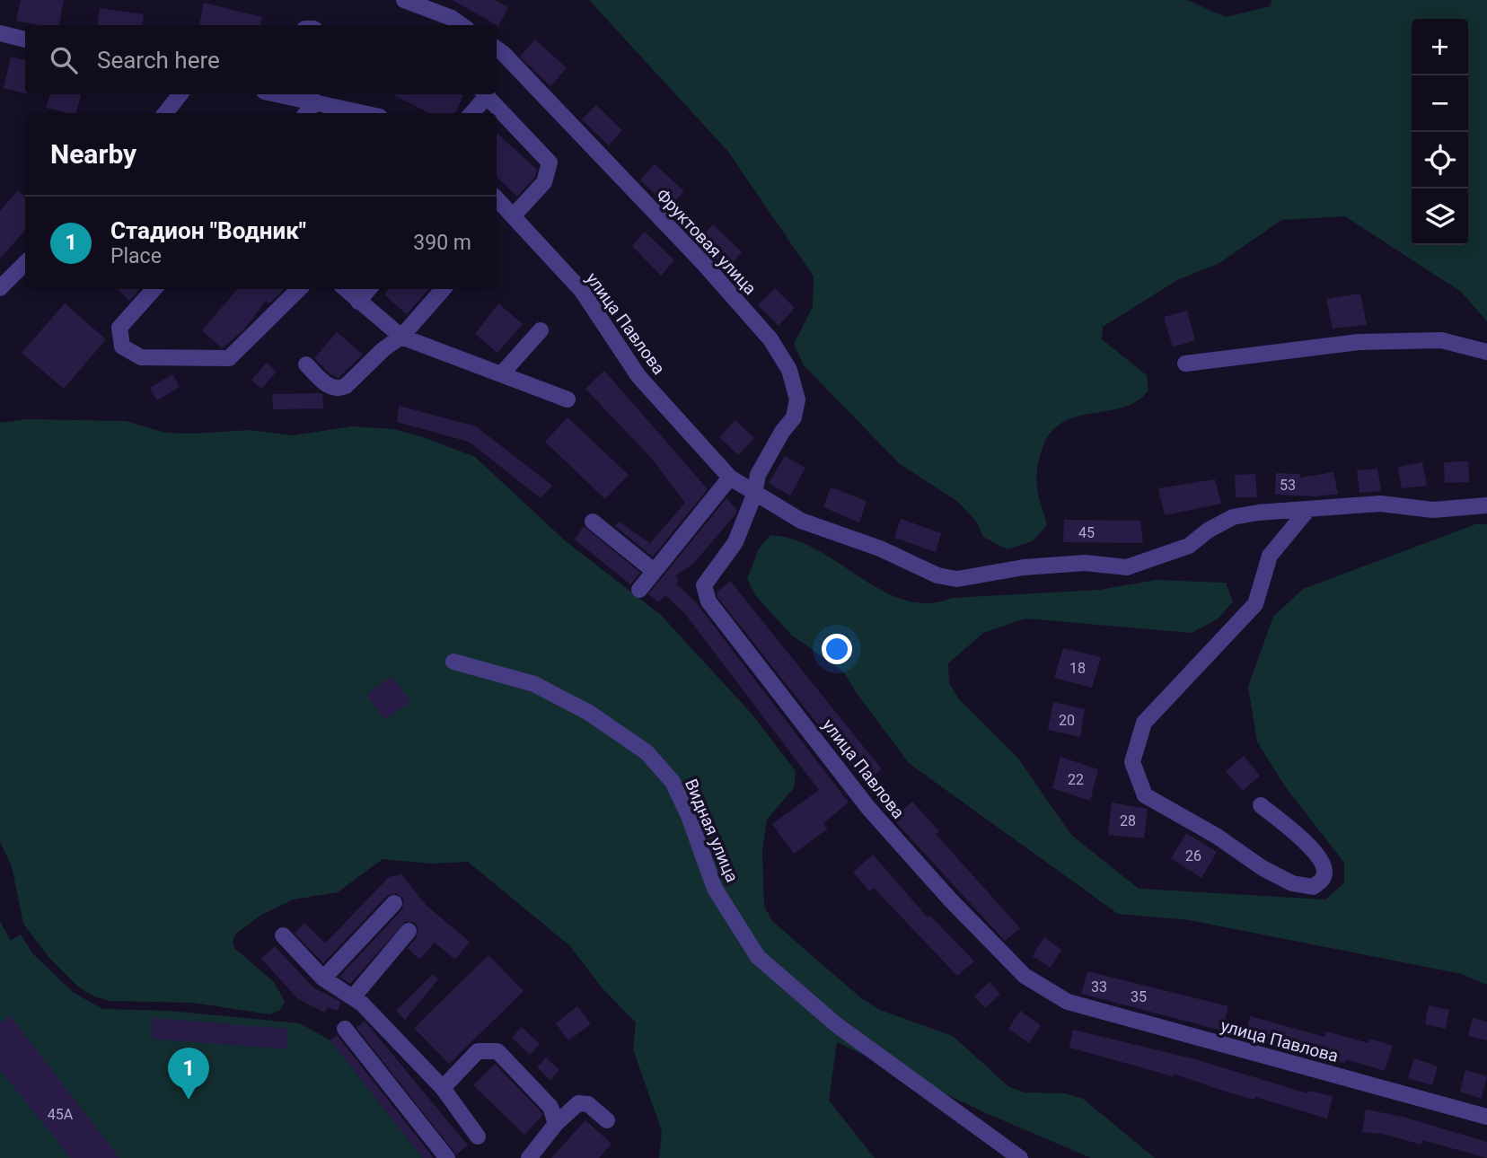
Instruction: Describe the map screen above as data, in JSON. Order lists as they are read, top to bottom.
{
  "streets": {
    "street": ["Фруктовая улица", "улица Павлова", "Видная улица"]
  },
  "crossings": [
    ["Фруктовая улица", "улица Павлова"]
  ],
  "house_numbers": [
    "53",
    "45",
    "18",
    "20",
    "22",
    "28",
    "26",
    "33",
    "35",
    "45А"
  ],
  "page": {
    "map_buttons": ["+", "−"],
    "search": "Search here",
    "heading": "Nearby",
    "list": [
      {
        "mark": "1",
        "name": "Стадион \"Водник\"",
        "note": "Place",
        "value": "390 m"
      }
    ],
    "pins": "1"
  }
}
